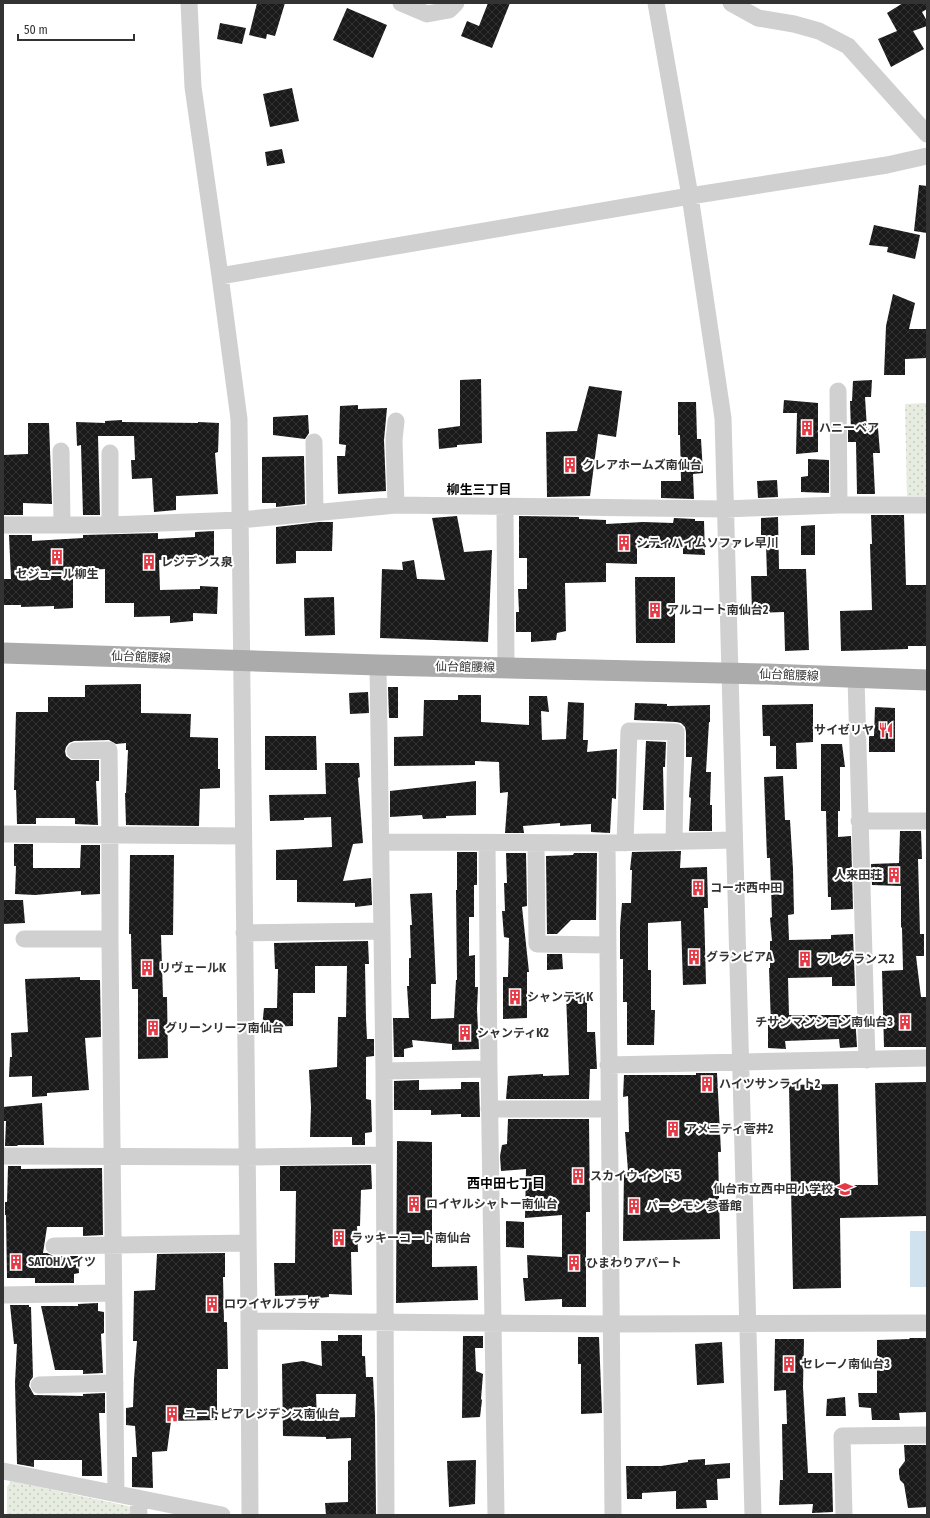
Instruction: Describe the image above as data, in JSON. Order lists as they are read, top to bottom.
{
  "streets": {
    "main road": ["仙台館腰線"]
  },
  "districts": ["柳生三丁目", "西中田七丁目"],
  "places": {
    "building": [
      "ハニーベア",
      "クレアホームズ南仙台",
      "シティハイムソファレ早川",
      "セジュール柳生",
      "レジデンス泉",
      "アルコート南仙台2",
      "人来田荘",
      "コーポ西中田",
      "グランビアA",
      "フレグランス2",
      "リヴェールK",
      "シャンティK",
      "チサンマンション南仙台3",
      "グリーンリーフ南仙台",
      "シャンティK2",
      "ハイツサンライト2",
      "アメニティ菅井2",
      "スカイウインド5",
      "ロイヤルシャトー南仙台",
      "パーシモン参番館",
      "ラッキーコート南仙台",
      "SATOHハイツ",
      "ひまわりアパート",
      "ロワイヤルプラザ",
      "セレーノ南仙台3",
      "ユートピアレジデンス南仙台"
    ],
    "restaurant": ["サイゼリヤ"],
    "school or university": ["仙台市立西中田小学校"]
  },
  "scale_bar": "50 m"
}
